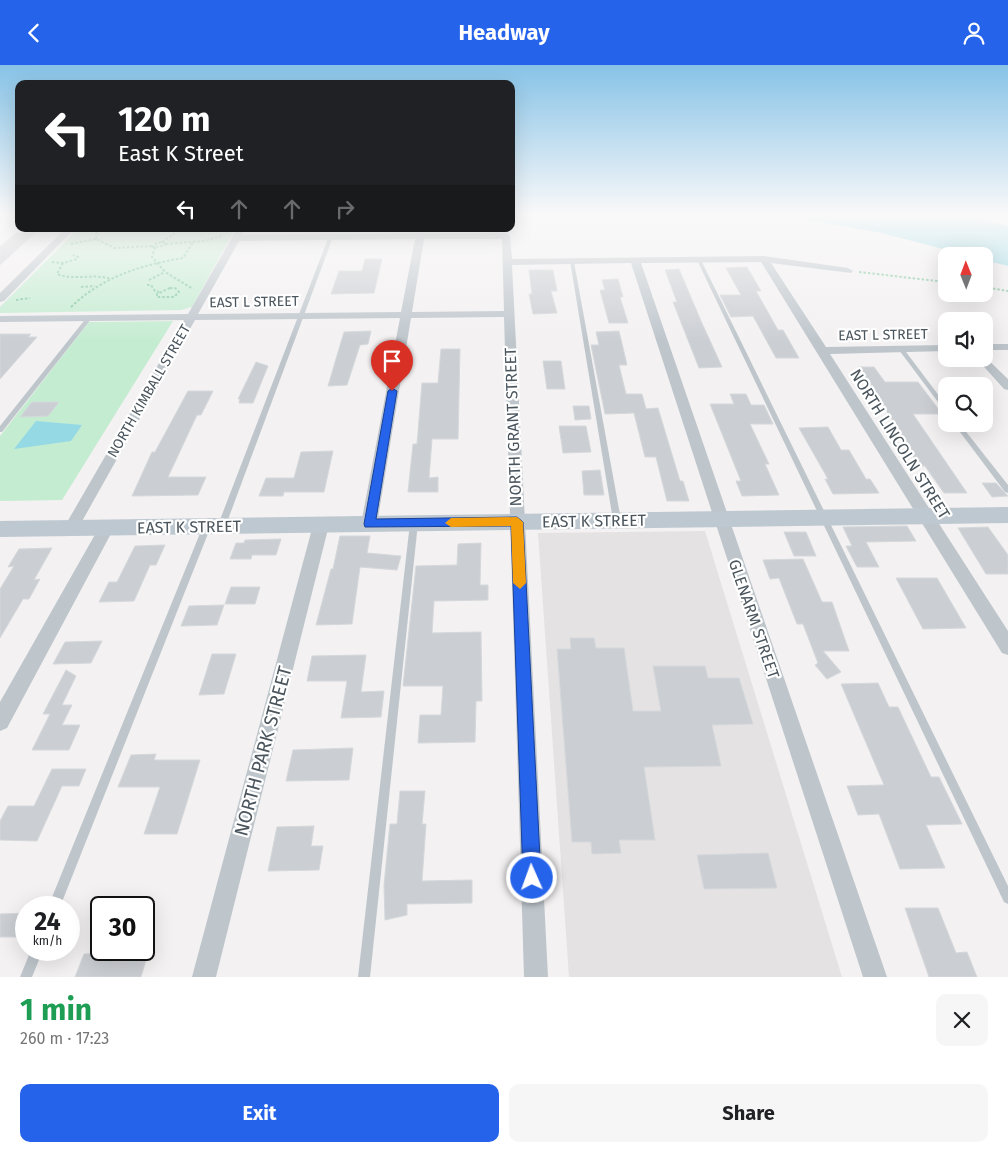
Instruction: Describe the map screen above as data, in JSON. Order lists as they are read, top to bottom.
{
  "streets": {
    "street": [
      "EAST L STREET",
      "NORTH KIMBALL STREET",
      "NORTH GRANT STREET",
      "NORTH LINCOLN STREET",
      "EAST K STREET",
      "GLENARM STREET",
      "NORTH PARK STREET"
    ]
  },
  "crossings": [
    ["EAST L STREET", "NORTH KIMBALL STREET"],
    ["EAST L STREET", "NORTH GRANT STREET"],
    ["EAST L STREET", "NORTH LINCOLN STREET"],
    ["NORTH KIMBALL STREET", "EAST K STREET"],
    ["NORTH GRANT STREET", "EAST K STREET"],
    ["NORTH LINCOLN STREET", "EAST K STREET"],
    ["EAST K STREET", "GLENARM STREET"],
    ["EAST K STREET", "NORTH PARK STREET"]
  ],
  "north": "top",
  "page": {
    "header": "Headway",
    "turn": ["120 m", "East K Street"],
    "speed": "24 km/h",
    "limit": "30",
    "heading": ["1 min", "260 m · 17:23"],
    "buttons": ["Exit", "Share"]
  }
}
